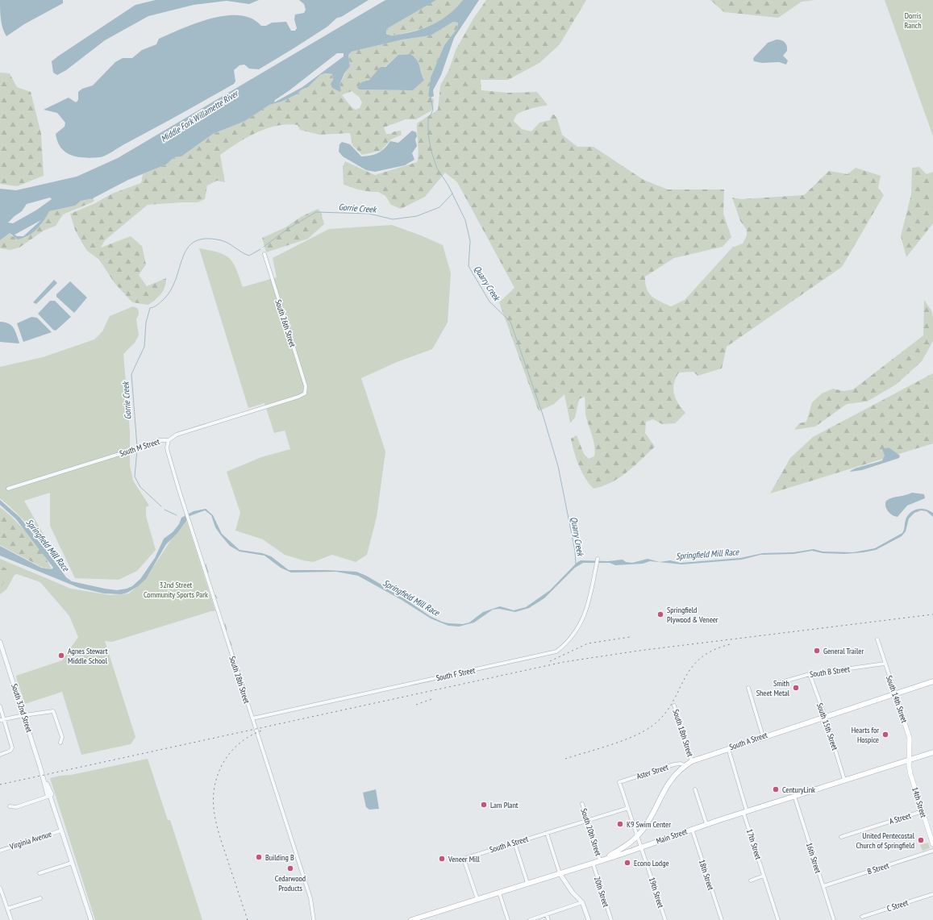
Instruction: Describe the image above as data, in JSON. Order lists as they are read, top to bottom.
{
  "streets": {
    "main road": [
      "South 14th Street",
      "South A Street",
      "14th Street",
      "Main Street"
    ],
    "street": [
      "South 26th Street",
      "South M Street",
      "South B Street",
      "South F Street",
      "South 28th Street",
      "South 32nd Street",
      "South 15th Street",
      "South 18th Street",
      "Aster Street",
      "A Street",
      "South 20th Street",
      "Virginia Avenue",
      "17th Street",
      "16th Street",
      "B Street",
      "18th Street",
      "20th Street",
      "19th Street",
      "C Street"
    ]
  },
  "crossings": [
    ["South 26th Street", "South M Street"],
    ["South M Street", "South 28th Street"],
    ["South B Street", "South 14th Street"],
    ["South B Street", "South 15th Street"],
    ["South F Street", "South 28th Street"],
    ["South 14th Street", "South A Street"],
    ["South 14th Street", "14th Street"],
    ["South 14th Street", "Main Street"],
    ["South 32nd Street", "Virginia Avenue"],
    ["South 15th Street", "South A Street"],
    ["South 15th Street", "Main Street"],
    ["South 18th Street", "South A Street"],
    ["South A Street", "Aster Street"],
    ["South A Street", "South 20th Street"],
    ["South A Street", "Main Street"],
    ["South A Street", "17th Street"],
    ["South A Street", "19th Street"],
    ["Aster Street", "19th Street"],
    ["14th Street", "A Street"],
    ["14th Street", "Main Street"],
    ["South 20th Street", "Main Street"],
    ["Main Street", "17th Street"],
    ["Main Street", "16th Street"],
    ["Main Street", "18th Street"],
    ["Main Street", "20th Street"],
    ["Main Street", "19th Street"],
    ["16th Street", "B Street"]
  ],
  "water": [
    "Middle Fork Willamette River",
    "Gorrie Creek",
    "Quarry Creek",
    "Springfield Mill Race"
  ],
  "parks": ["Dorris Ranch", "32nd Street Community Sports Park"],
  "places": [
    "Springfield Plywood & Veneer",
    "General Trailer",
    "Agnes Stewart Middle School",
    "Smith Sheet Metal",
    "Hearts for Hospice",
    "CenturyLink",
    "Lam Plant",
    "K9 Swim Center",
    "United Pentecostal Church of Springfield",
    "Building B",
    "Veneer Mill",
    "Econo Lodge",
    "Cedarwood Products"
  ]
}
